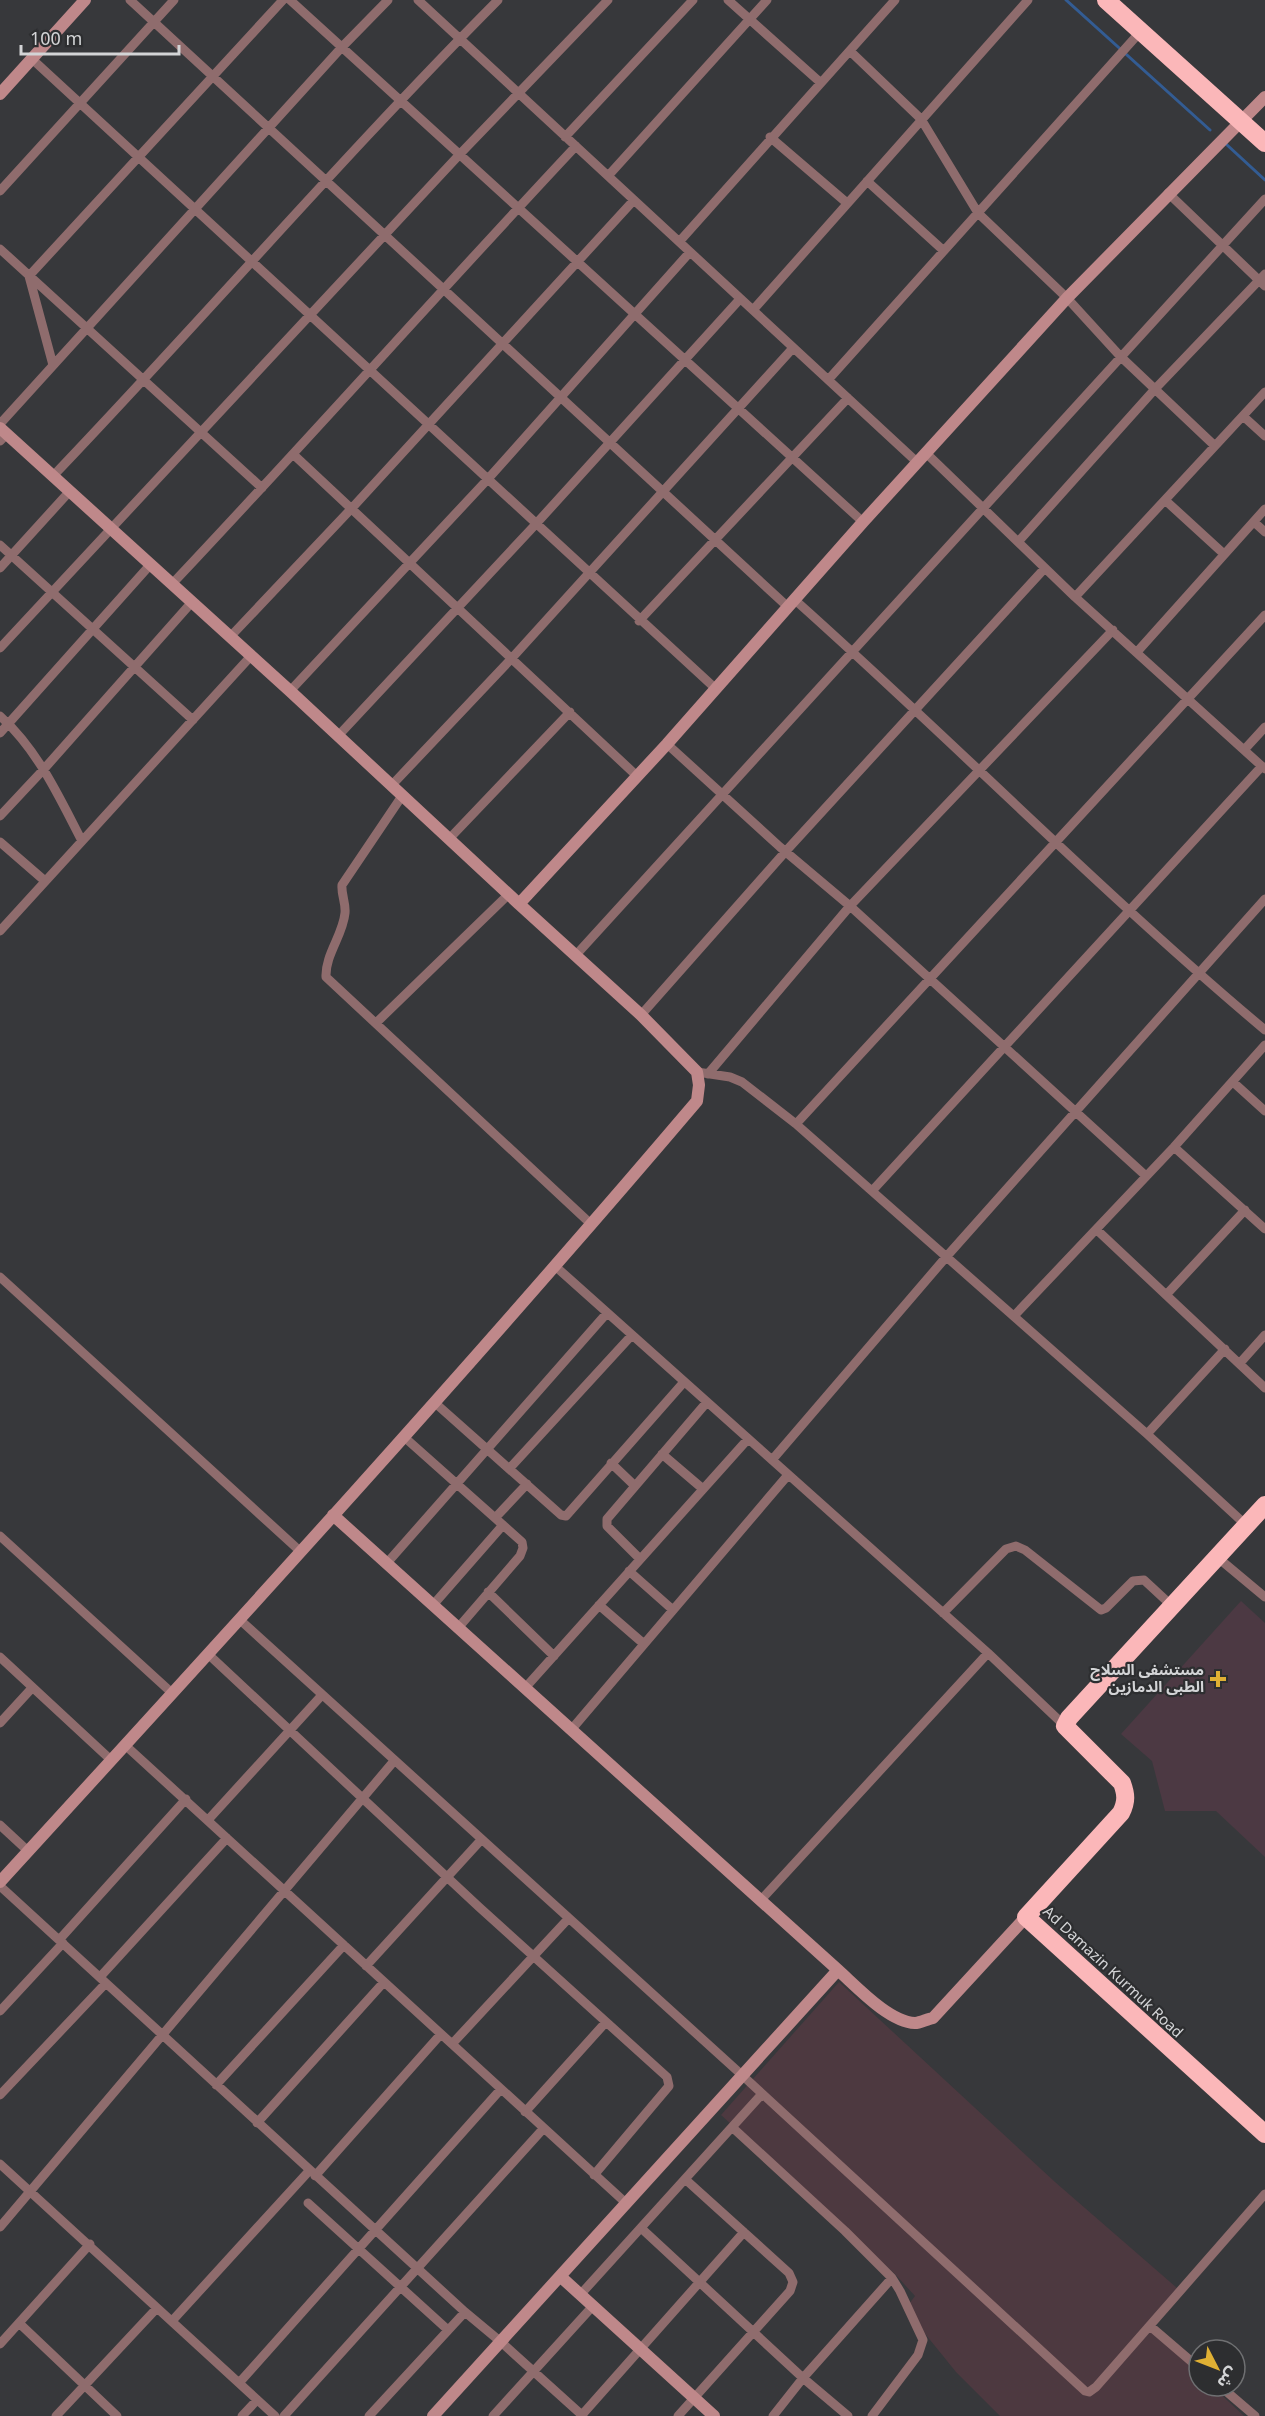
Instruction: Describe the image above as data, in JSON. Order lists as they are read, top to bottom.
{
  "streets": {
    "highway": ["Ad Damazin Kurmuk Road"]
  },
  "places": {
    "health": ["مستشفى السلاح الطبى الدمازين"]
  },
  "scale_bar": "100 m",
  "north": "bottom right"
}
